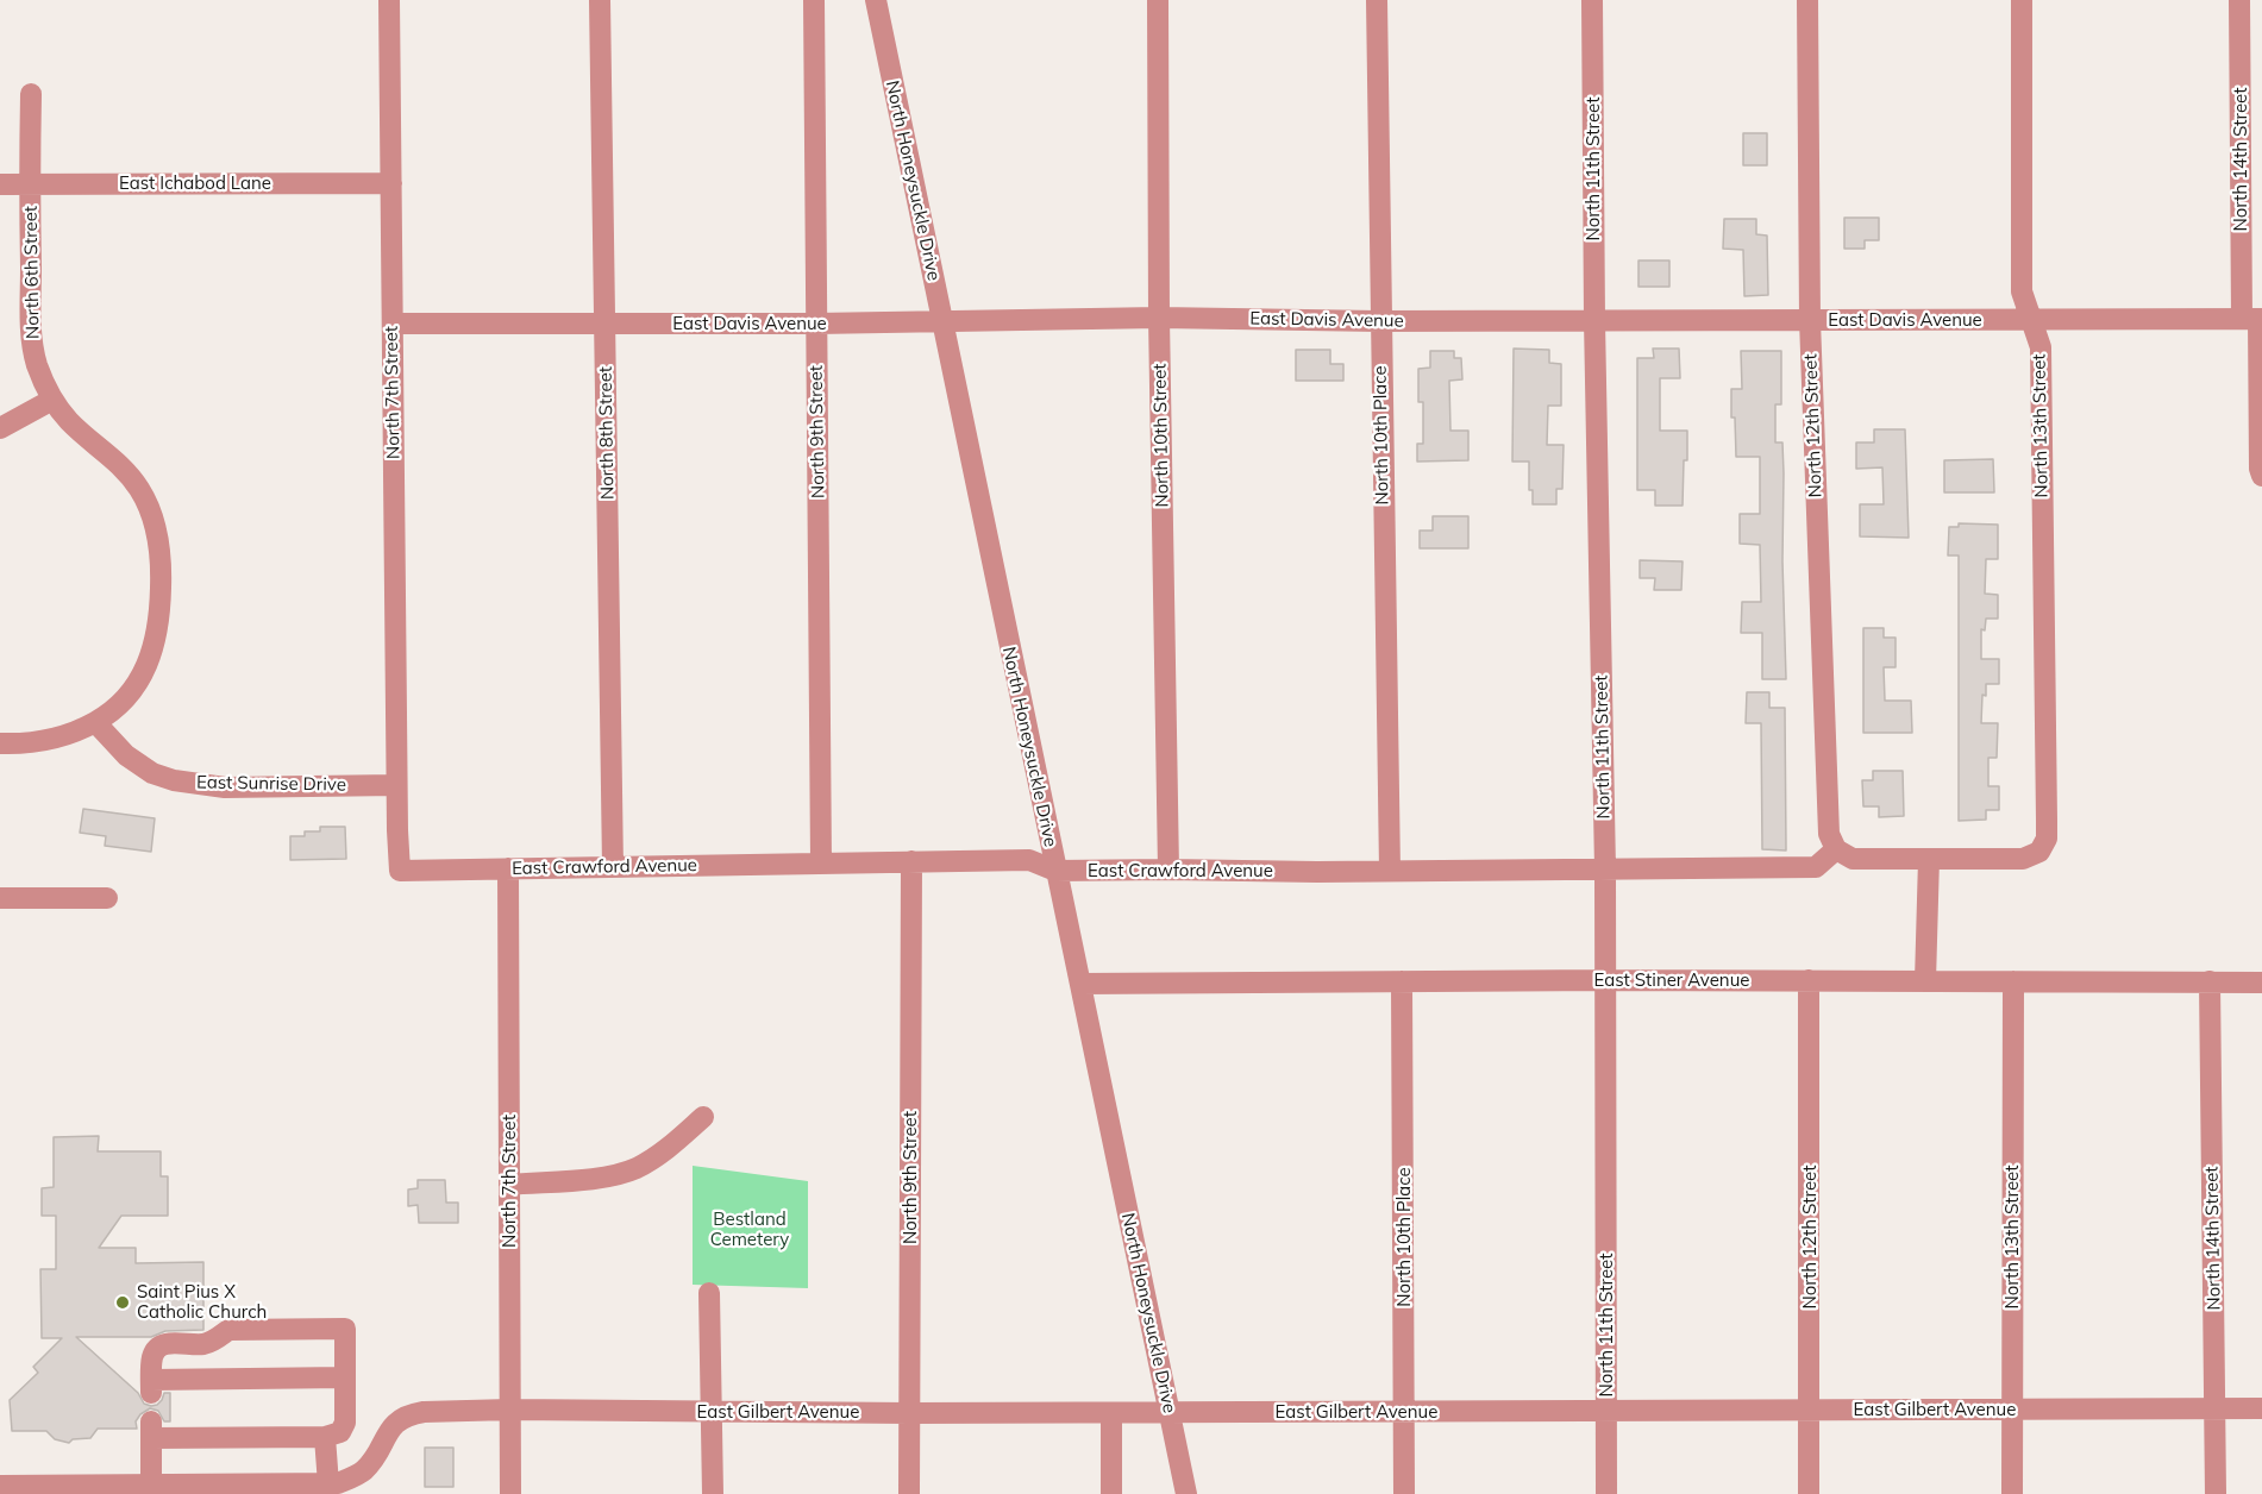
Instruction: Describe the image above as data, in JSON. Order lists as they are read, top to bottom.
{
  "streets": {
    "street": [
      "North 14th Street",
      "North 11th Street",
      "North Honeysuckle Drive",
      "East Ichabod Lane",
      "North 6th Street",
      "East Davis Avenue",
      "North 7th Street",
      "North 12th Street",
      "North 13th Street",
      "North 9th Street",
      "North 8th Street",
      "North 10th Street",
      "North 10th Place",
      "East Sunrise Drive",
      "East Crawford Avenue",
      "East Stiner Avenue",
      "East Gilbert Avenue"
    ]
  },
  "crossings": [
    ["North 14th Street", "East Davis Avenue"],
    ["North 14th Street", "East Stiner Avenue"],
    ["North 14th Street", "East Gilbert Avenue"],
    ["North 11th Street", "East Davis Avenue"],
    ["North 11th Street", "East Crawford Avenue"],
    ["North 11th Street", "East Stiner Avenue"],
    ["North 11th Street", "East Gilbert Avenue"],
    ["North Honeysuckle Drive", "East Davis Avenue"],
    ["North Honeysuckle Drive", "East Crawford Avenue"],
    ["North Honeysuckle Drive", "East Stiner Avenue"],
    ["North Honeysuckle Drive", "East Gilbert Avenue"],
    ["East Ichabod Lane", "North 6th Street"],
    ["East Ichabod Lane", "North 7th Street"],
    ["North 6th Street", "East Sunrise Drive"],
    ["East Davis Avenue", "North 7th Street"],
    ["East Davis Avenue", "North 12th Street"],
    ["East Davis Avenue", "North 13th Street"],
    ["East Davis Avenue", "North 9th Street"],
    ["East Davis Avenue", "North 8th Street"],
    ["East Davis Avenue", "North 10th Street"],
    ["East Davis Avenue", "North 10th Place"],
    ["North 7th Street", "East Sunrise Drive"],
    ["North 7th Street", "East Crawford Avenue"],
    ["North 7th Street", "East Gilbert Avenue"],
    ["North 12th Street", "East Crawford Avenue"],
    ["North 12th Street", "East Stiner Avenue"],
    ["North 12th Street", "East Gilbert Avenue"],
    ["North 13th Street", "East Stiner Avenue"],
    ["North 13th Street", "East Gilbert Avenue"],
    ["North 9th Street", "East Crawford Avenue"],
    ["North 9th Street", "East Gilbert Avenue"],
    ["North 8th Street", "East Crawford Avenue"],
    ["North 10th Street", "East Crawford Avenue"],
    ["North 10th Place", "East Crawford Avenue"],
    ["North 10th Place", "East Stiner Avenue"],
    ["North 10th Place", "East Gilbert Avenue"],
    ["East Sunrise Drive", "East Crawford Avenue"]
  ],
  "parks": ["Bestland Cemetery"],
  "places": ["Saint Pius X Catholic Church"]
}
